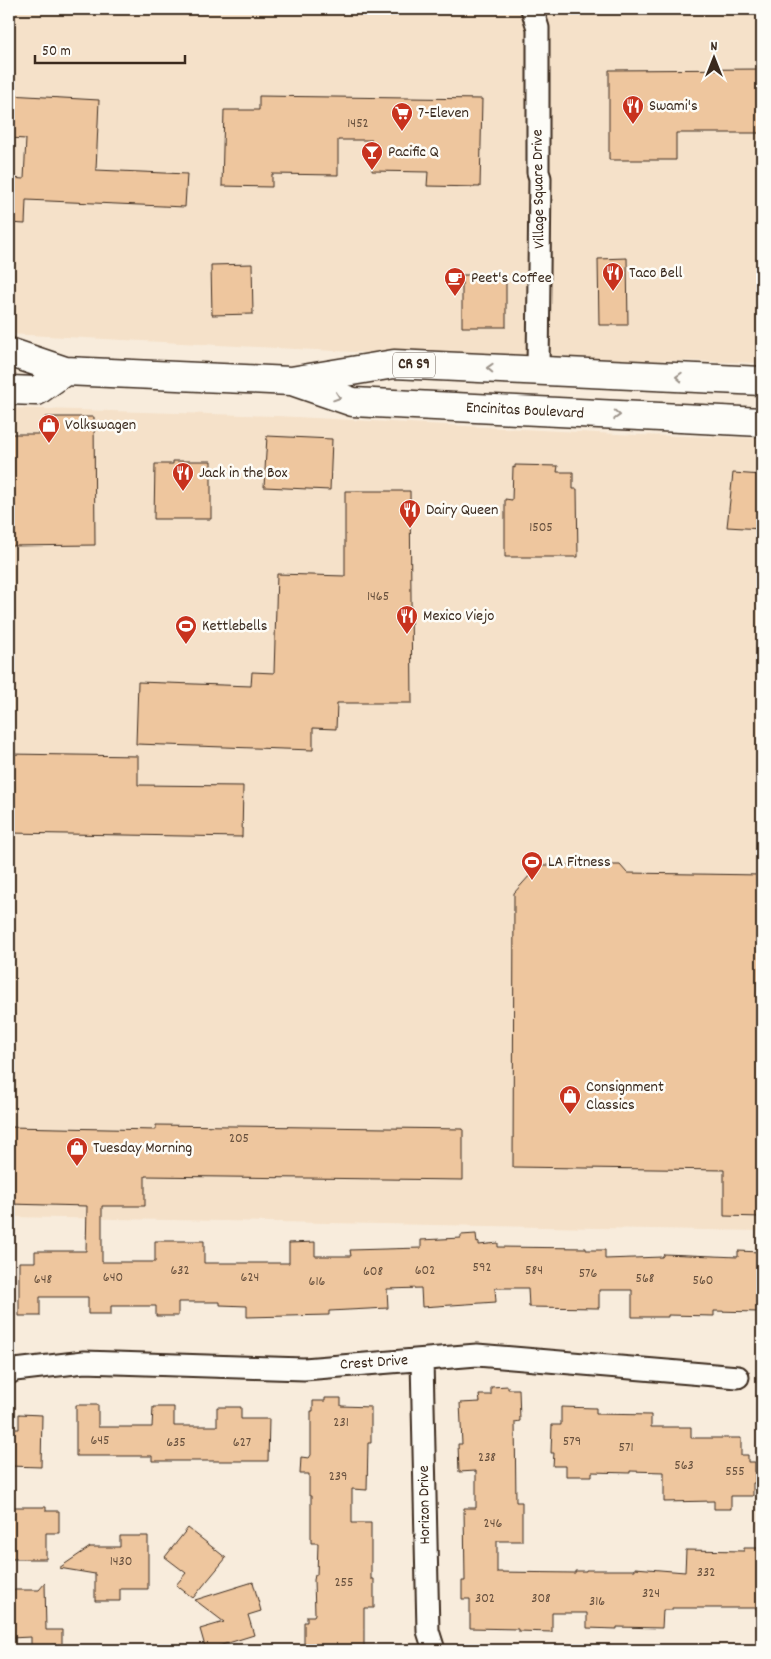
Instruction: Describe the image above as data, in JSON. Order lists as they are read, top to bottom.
{
  "streets": {
    "main road": ["CR S9", "Encinitas Boulevard"],
    "street": ["Village Square Drive", "Crest Drive", "Horizon Drive"]
  },
  "crossings": [
    ["Village Square Drive", "Encinitas Boulevard"],
    ["Crest Drive", "Horizon Drive"]
  ],
  "places": {
    "restaurant": [
      "Swami's",
      "Taco Bell",
      "Jack in the Box",
      "Dairy Queen",
      "Mexico Viejo"
    ],
    "supermarket": ["7-Eleven"],
    "bar": ["Pacific Q"],
    "cafe": ["Peet's Coffee"],
    "shop": ["Volkswagen", "Consignment Classics", "Tuesday Morning"],
    "sports": ["Kettlebells", "LA Fitness"]
  },
  "house_numbers": [
    "1452",
    "1505",
    "1465",
    "205",
    "592",
    "632",
    "602",
    "584",
    "608",
    "576",
    "640",
    "624",
    "568",
    "648",
    "560",
    "616",
    "231",
    "645",
    "579",
    "635",
    "627",
    "571",
    "238",
    "563",
    "555",
    "239",
    "246",
    "1430",
    "332",
    "255",
    "324",
    "302",
    "308",
    "316"
  ],
  "scale_bar": "50 m",
  "north": "top"
}
